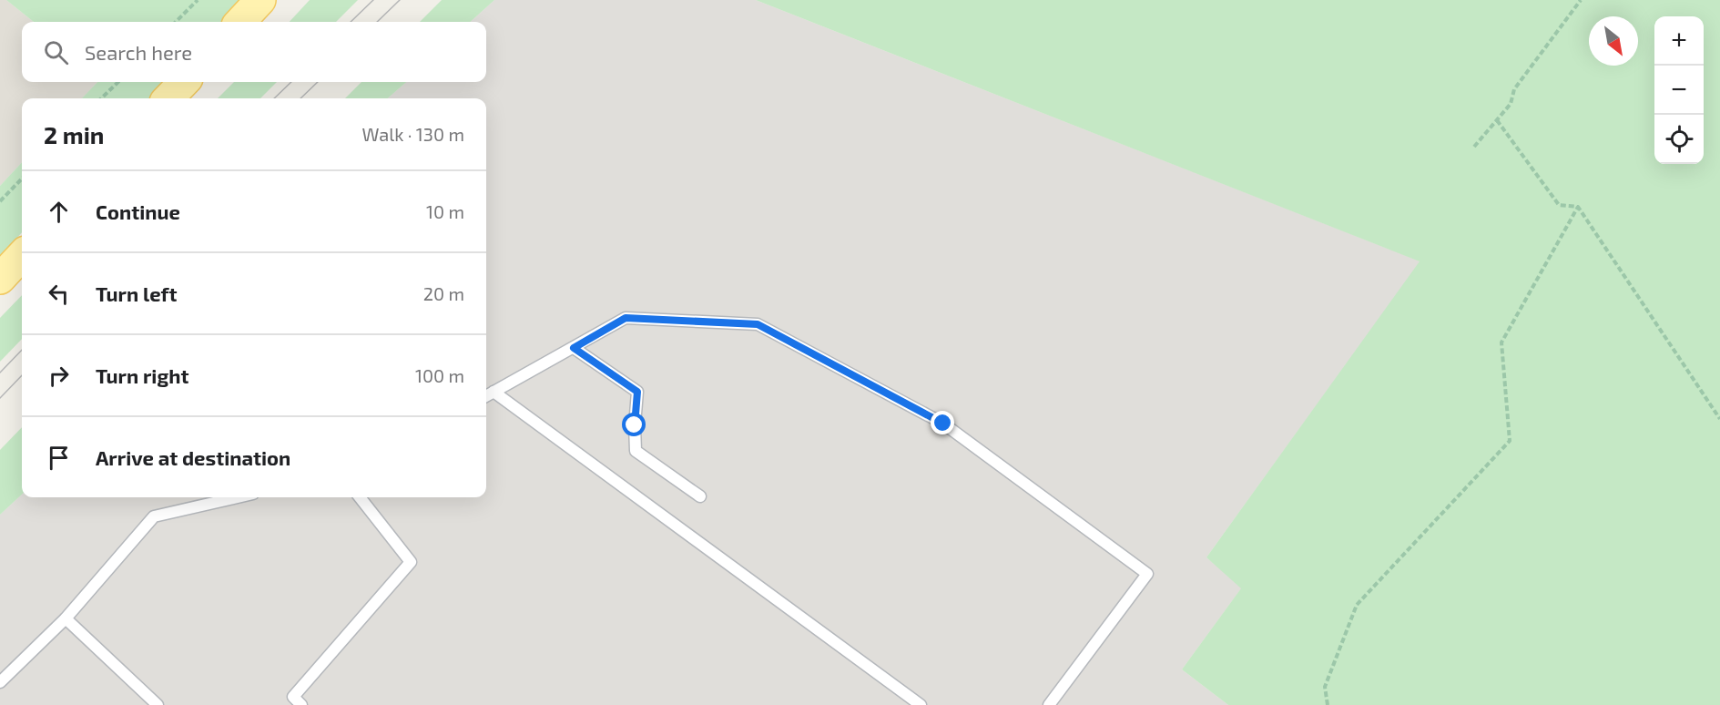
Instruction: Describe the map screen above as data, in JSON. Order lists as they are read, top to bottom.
{
  "north": "bottom right",
  "page": {
    "map_buttons": ["+", "−"],
    "search": "Search here",
    "heading": ["2 min", "Walk · 130 m"],
    "list": [
      ["Continue", "10 m"],
      ["Turn left", "20 m"],
      ["Turn right", "100 m"],
      "Arrive at destination"
    ]
  }
}
